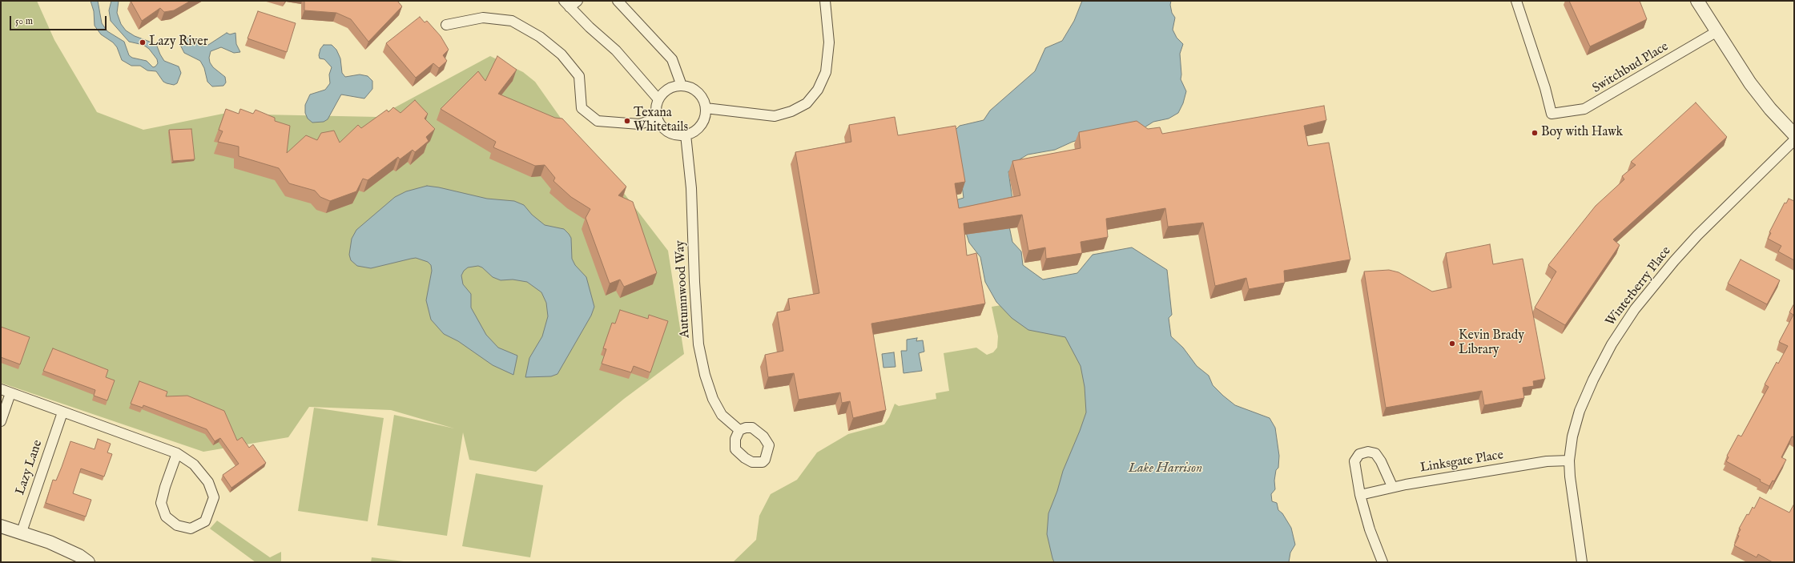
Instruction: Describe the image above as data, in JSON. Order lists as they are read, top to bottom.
{
  "streets": {
    "street": [
      "Switchbud Place",
      "Winterberry Place",
      "Autumnwood Way",
      "Linksgate Place",
      "Lazy Lane"
    ]
  },
  "crossings": [
    ["Winterberry Place", "Linksgate Place"]
  ],
  "water": ["Lake Harrison"],
  "places": [
    "Lazy River",
    "Texana Whitetails",
    "Boy with Hawk",
    "Kevin Brady Library"
  ],
  "scale_bar": "50 m"
}
